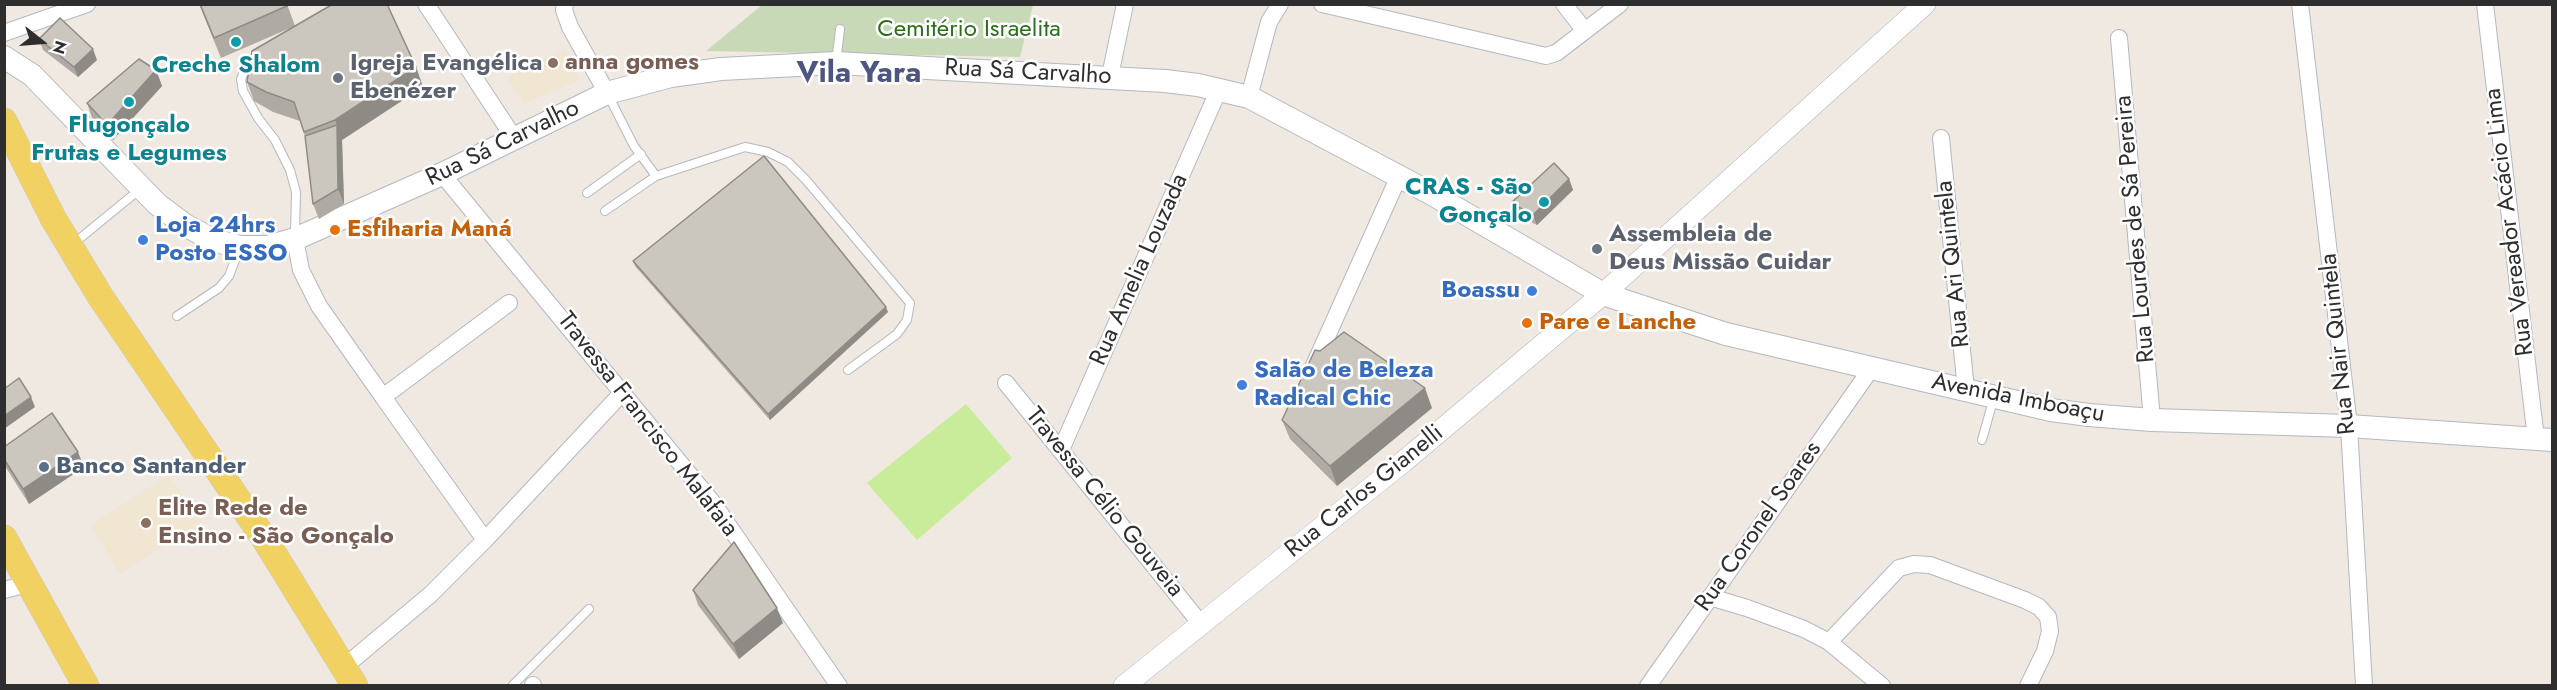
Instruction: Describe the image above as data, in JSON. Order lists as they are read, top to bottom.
{
  "streets": {
    "main road": ["Rua Sá Carvalho", "Avenida Imboaçu"],
    "street": [
      "Rua Vereador Acácio Lima",
      "Rua Lourdes de Sá Pereira",
      "Rua Ari Quintela",
      "Rua Amelia Louzada",
      "Rua Nair Quintela",
      "Travessa Francisco Malafaia",
      "Rua Carlos Gianelli",
      "Travessa Célio Gouveia",
      "Rua Coronel Soares"
    ]
  },
  "crossings": [
    ["Rua Sá Carvalho", "Rua Amelia Louzada"],
    ["Rua Sá Carvalho", "Avenida Imboaçu"],
    ["Rua Sá Carvalho", "Travessa Francisco Malafaia"],
    ["Rua Sá Carvalho", "Rua Carlos Gianelli"],
    ["Rua Vereador Acácio Lima", "Avenida Imboaçu"],
    ["Rua Lourdes de Sá Pereira", "Avenida Imboaçu"],
    ["Rua Ari Quintela", "Avenida Imboaçu"],
    ["Rua Amelia Louzada", "Travessa Célio Gouveia"],
    ["Rua Nair Quintela", "Avenida Imboaçu"],
    ["Avenida Imboaçu", "Rua Carlos Gianelli"],
    ["Avenida Imboaçu", "Rua Coronel Soares"],
    ["Rua Carlos Gianelli", "Travessa Célio Gouveia"]
  ],
  "districts": ["Vila Yara"],
  "parks": ["Cemitério Israelita"],
  "places": [
    "Creche Shalom",
    "anna gomes",
    "Igreja Evangélica Ebenézer",
    "Flugonçalo Frutas e Legumes",
    "CRAS - São Gonçalo",
    "Esfiharia Maná",
    "Loja 24hrs Posto ESSO",
    "Assembleia de Deus Missão Cuidar",
    "Boassu",
    "Pare e Lanche",
    "Salão de Beleza Radical Chic",
    "Banco Santander",
    "Elite Rede de Ensino - São Gonçalo"
  ],
  "north": "right"
}
